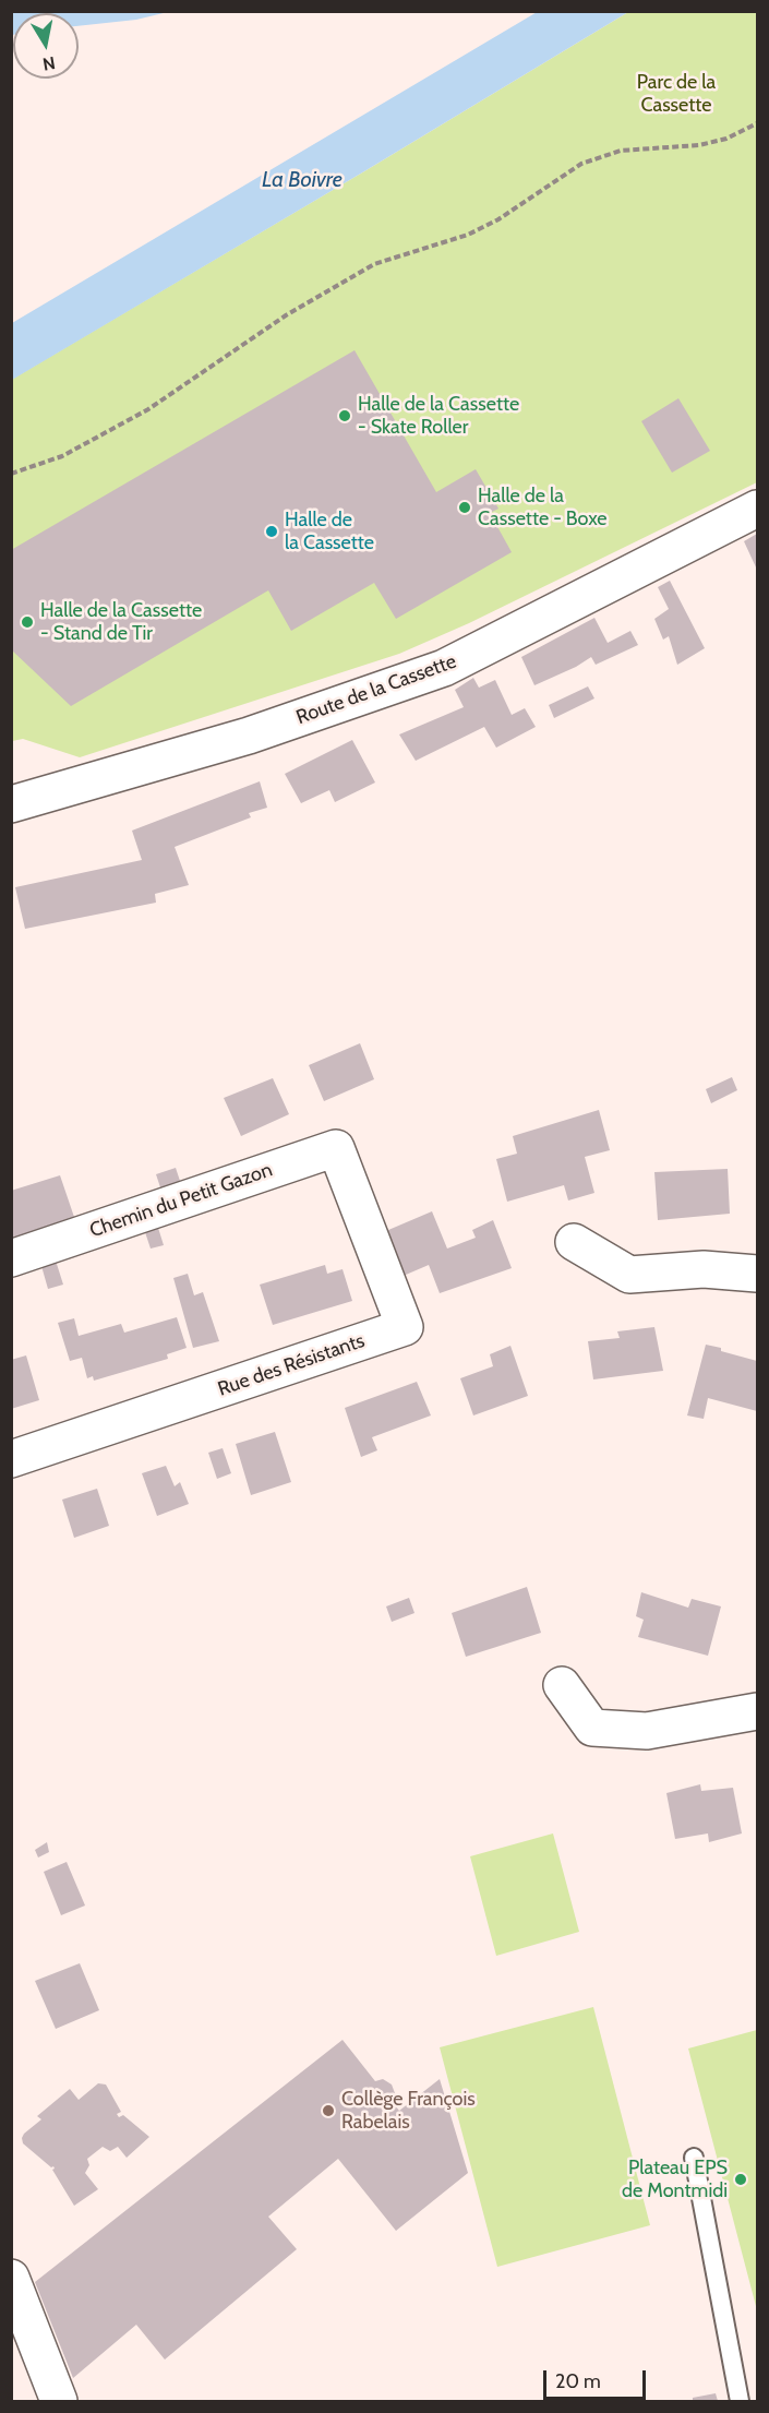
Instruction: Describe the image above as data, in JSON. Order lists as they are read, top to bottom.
{
  "streets": {
    "street": ["Route de la Cassette", "Chemin du Petit Gazon", "Rue des Résistants"]
  },
  "crossings": [
    ["Chemin du Petit Gazon", "Rue des Résistants"]
  ],
  "water": ["La Boivre"],
  "parks": ["Parc de la Cassette"],
  "places": [
    "Halle de la Cassette - Skate Roller",
    "Halle de la Cassette - Boxe",
    "Halle de la Cassette",
    "Halle de la Cassette - Stand de Tir",
    "Collège François Rabelais",
    "Plateau EPS de Montmidi"
  ],
  "scale_bar": "20 m",
  "north": "bottom"
}
